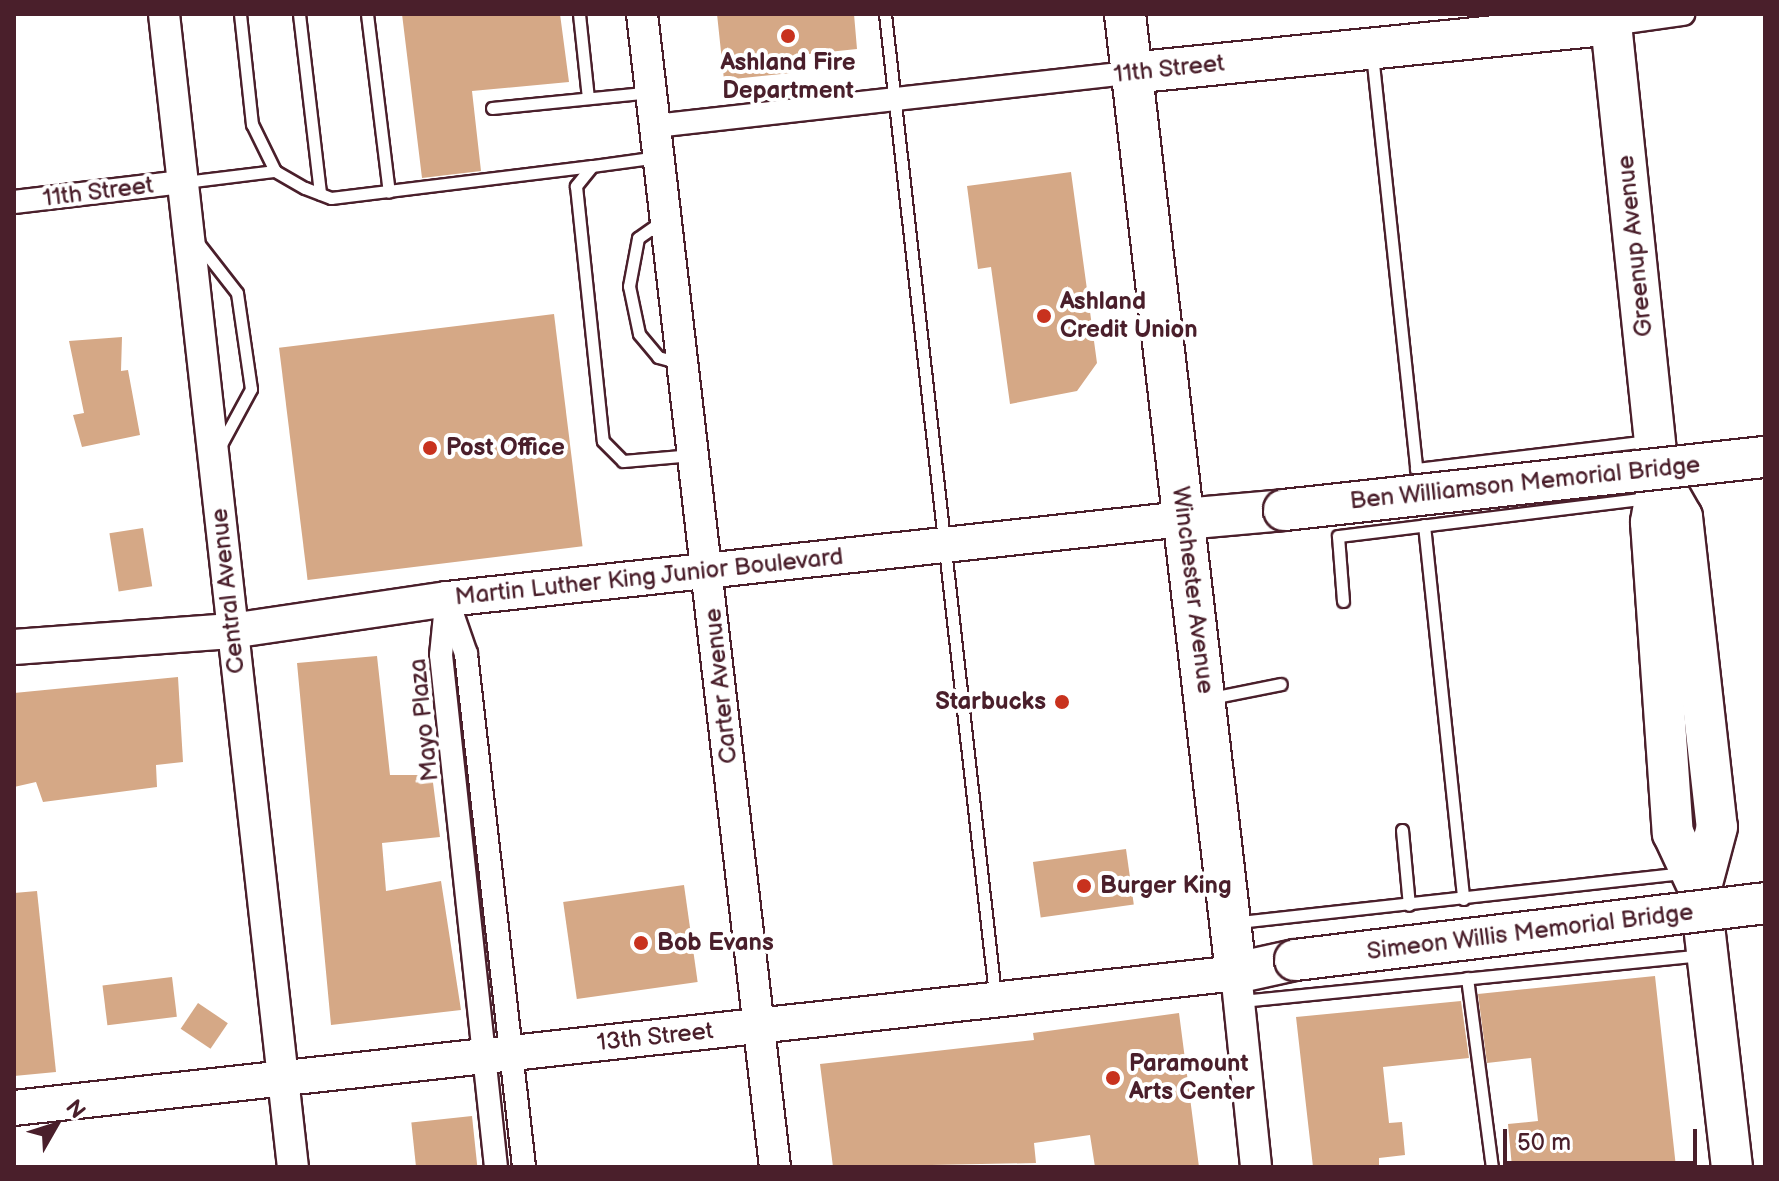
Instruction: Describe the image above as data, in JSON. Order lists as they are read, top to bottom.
{
  "streets": {
    "highway": [
      "11th Street",
      "Greenup Avenue",
      "Ben Williamson Memorial Bridge",
      "Martin Luther King Junior Boulevard",
      "Winchester Avenue",
      "Simeon Willis Memorial Bridge",
      "13th Street"
    ],
    "street": ["Central Avenue", "Carter Avenue", "Mayo Plaza"]
  },
  "crossings": [
    ["11th Street", "Greenup Avenue"],
    ["11th Street", "Winchester Avenue"],
    ["11th Street", "Central Avenue"],
    ["11th Street", "Carter Avenue"],
    ["Ben Williamson Memorial Bridge", "Martin Luther King Junior Boulevard"],
    ["Martin Luther King Junior Boulevard", "Winchester Avenue"],
    ["Martin Luther King Junior Boulevard", "Central Avenue"],
    ["Martin Luther King Junior Boulevard", "Carter Avenue"],
    ["Martin Luther King Junior Boulevard", "Mayo Plaza"],
    ["Winchester Avenue", "13th Street"],
    ["Central Avenue", "13th Street"],
    ["Carter Avenue", "13th Street"],
    ["Mayo Plaza", "13th Street"],
    ["Simeon Willis Memorial Bridge", "13th Street"]
  ],
  "places": [
    "Ashland Fire Department",
    "Ashland Credit Union",
    "Post Office",
    "Starbucks",
    "Burger King",
    "Bob Evans",
    "Paramount Arts Center"
  ],
  "scale_bar": "50 m",
  "north": "top right"
}
